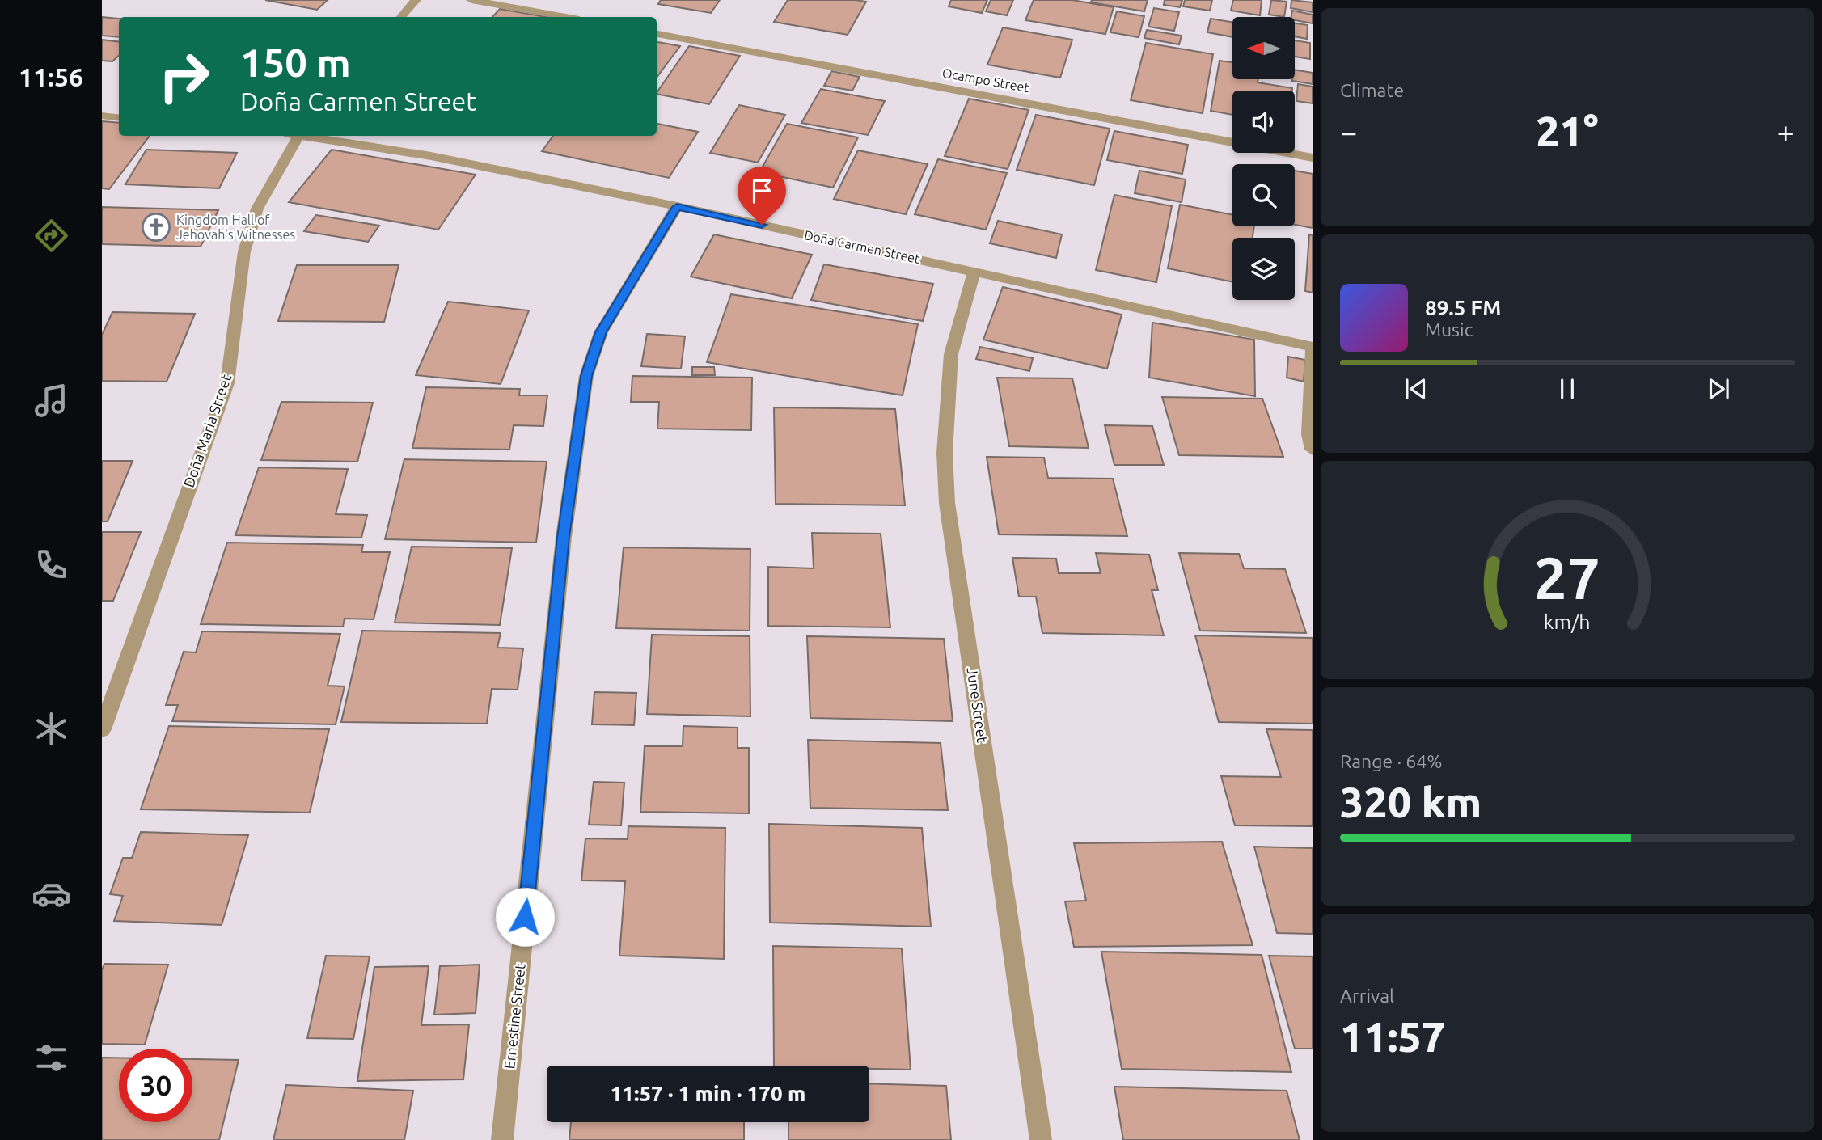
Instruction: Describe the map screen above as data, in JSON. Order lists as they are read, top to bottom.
{
  "streets": {
    "street": [
      "Ocampo Street",
      "Doña Carmen Street",
      "Doña Maria Street",
      "June Street",
      "Ernestine Street"
    ]
  },
  "crossings": [
    ["Doña Carmen Street", "June Street"],
    ["Doña Carmen Street", "Ernestine Street"]
  ],
  "places": {
    "church": ["Kingdom Hall of Jehovah's Witnesses"]
  },
  "north": "left",
  "page": {
    "tabs": "11:56",
    "tile": [
      "Climate",
      ["Range · 64%", "320 km"],
      ["Arrival", "11:57"]
    ],
    "turn": ["150 m", "Doña Carmen Street"],
    "heat": ["−", "21°", "+"],
    "song": ["89.5 FM", "Music"],
    "limit": "30",
    "trip": "11:57 · 1 min · 170 m",
    "gauge": ["27", "km/h"]
  }
}
